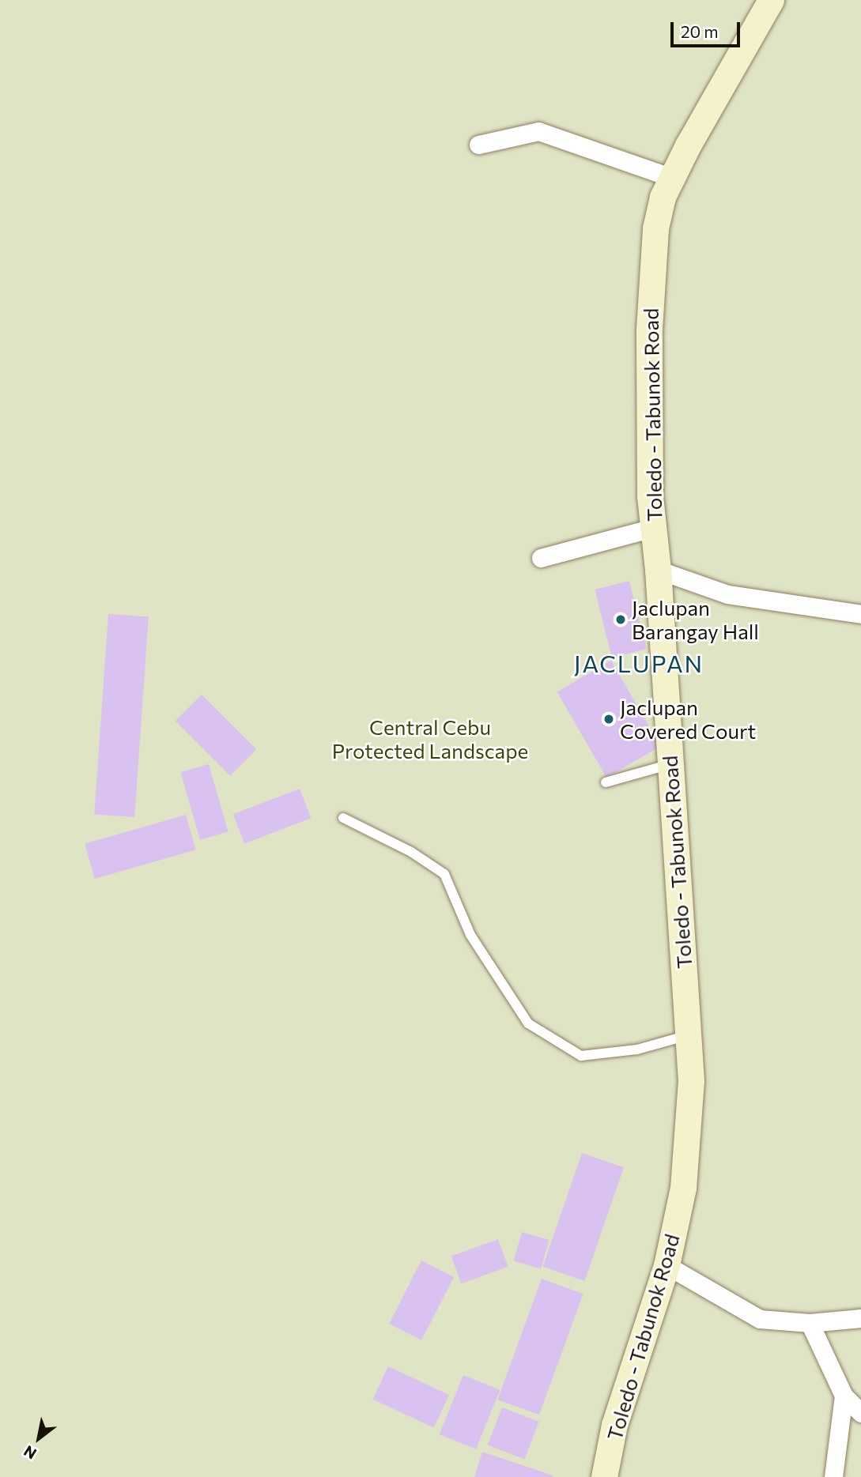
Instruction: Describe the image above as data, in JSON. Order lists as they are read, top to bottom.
{
  "streets": {
    "main road": ["Toledo - Tabunok Road"]
  },
  "districts": ["JACLUPAN"],
  "parks": ["Central Cebu Protected Landscape"],
  "places": ["Jaclupan Barangay Hall", "Jaclupan Covered Court"],
  "scale_bar": "20 m",
  "north": "bottom left"
}
